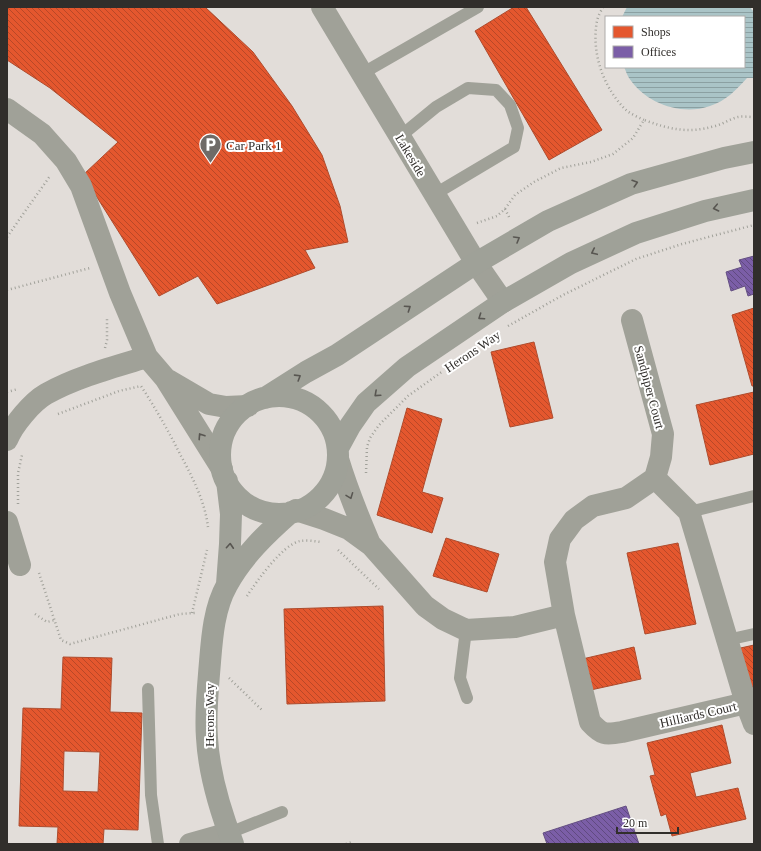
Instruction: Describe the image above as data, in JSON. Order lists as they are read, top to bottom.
{
  "streets": {
    "street": [
      "Lakeside",
      "Herons Way",
      "Sandpiper Court",
      "Hilliards Court"
    ]
  },
  "crossings": [
    ["Lakeside", "Herons Way"],
    ["Sandpiper Court", "Hilliards Court"]
  ],
  "places": {
    "parking": ["Car Park 1"]
  },
  "legend": ["Shops", "Offices"],
  "scale_bar": "20 m"
}
